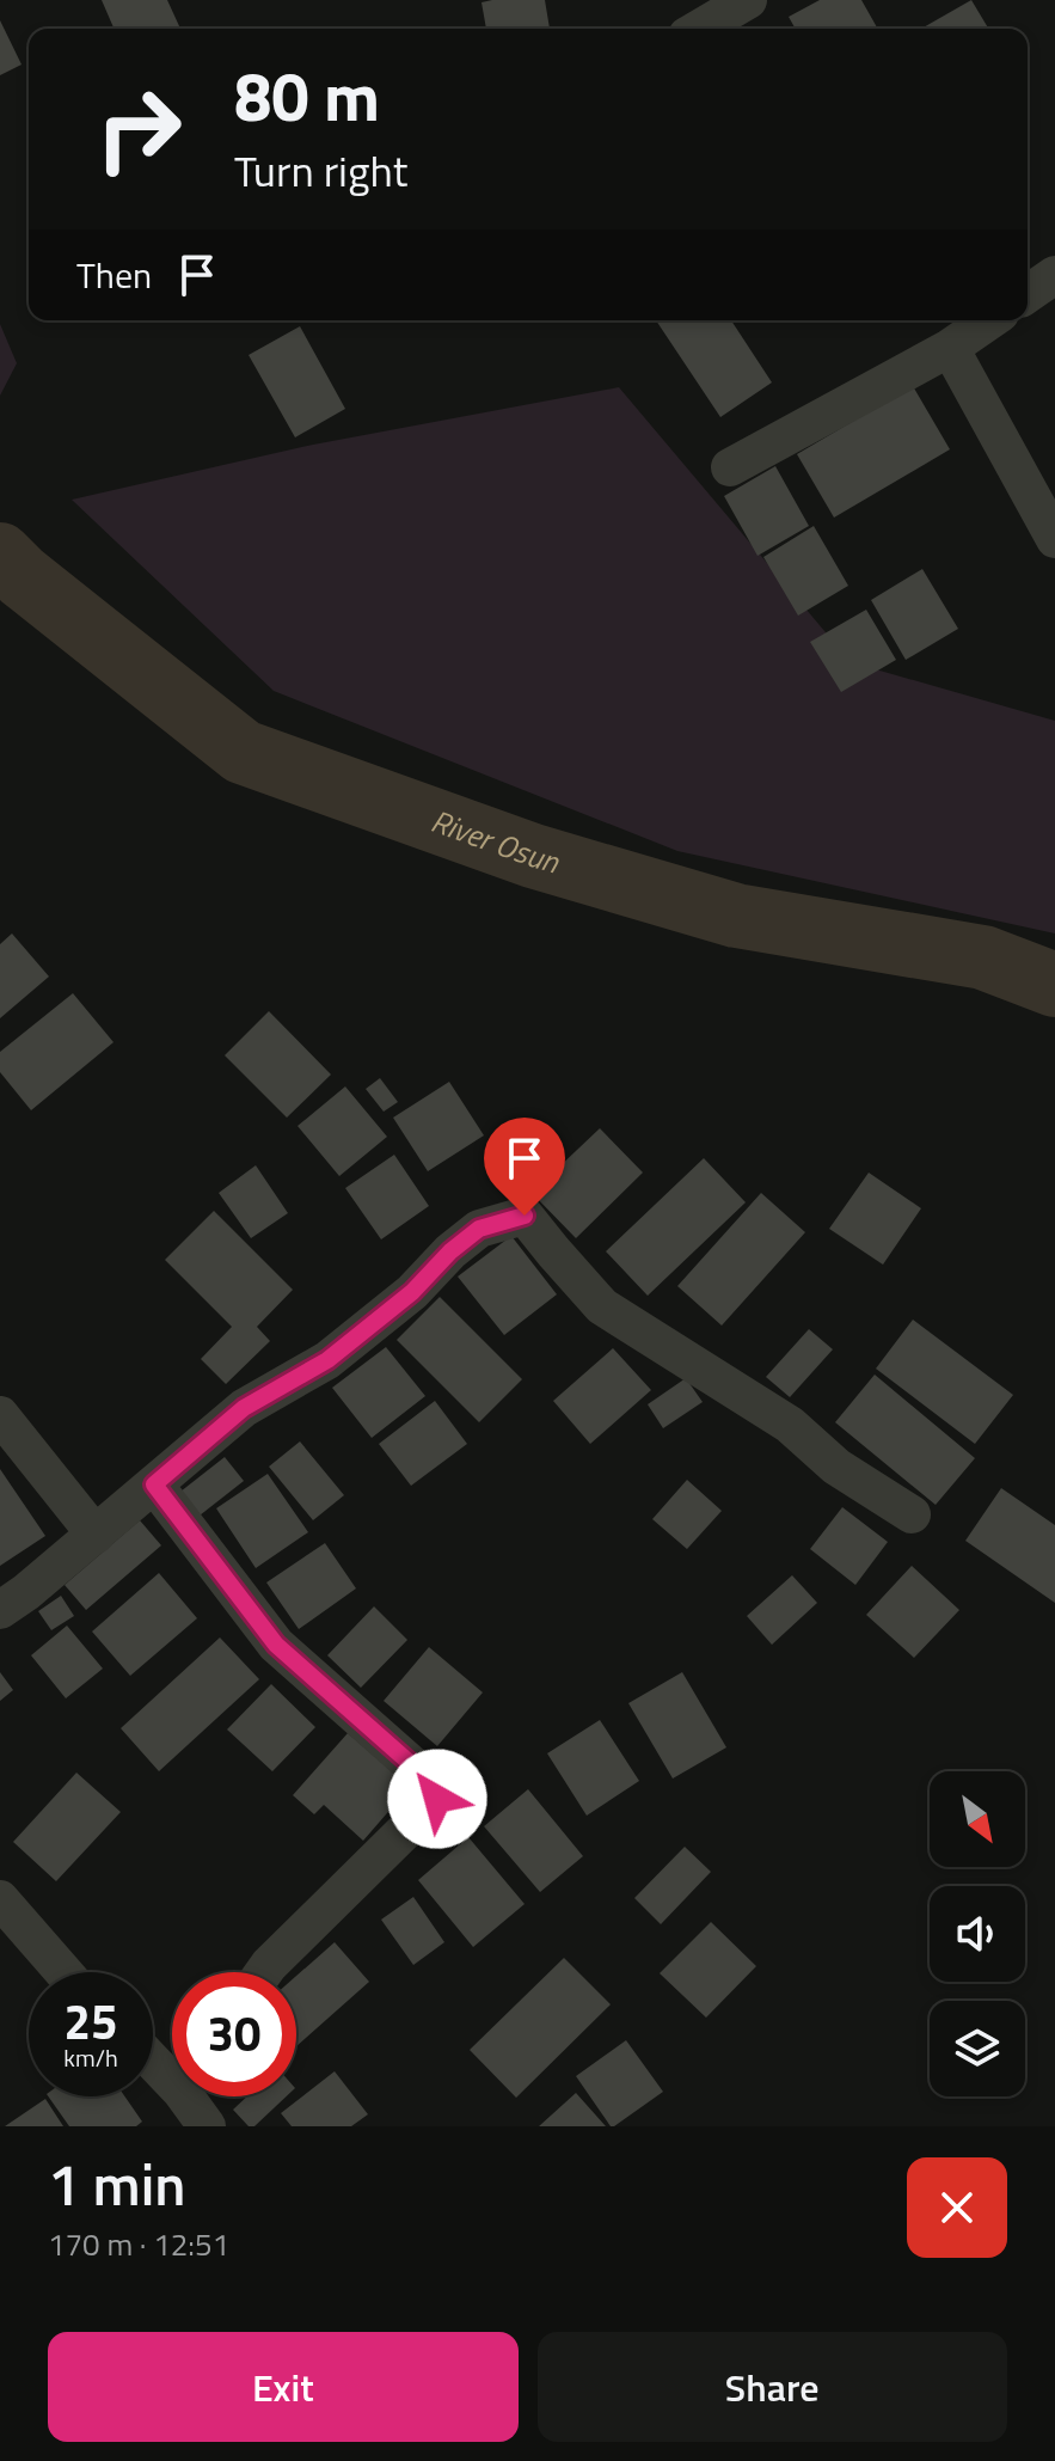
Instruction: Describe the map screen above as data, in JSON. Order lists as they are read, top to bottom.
{
  "water": ["River Osun"],
  "north": "bottom right",
  "page": {
    "turn": ["80 m", "Turn right"],
    "then": "Then",
    "speed": "25 km/h",
    "limit": "30",
    "heading": ["1 min", "170 m · 12:51"],
    "buttons": ["Exit", "Share"]
  }
}
